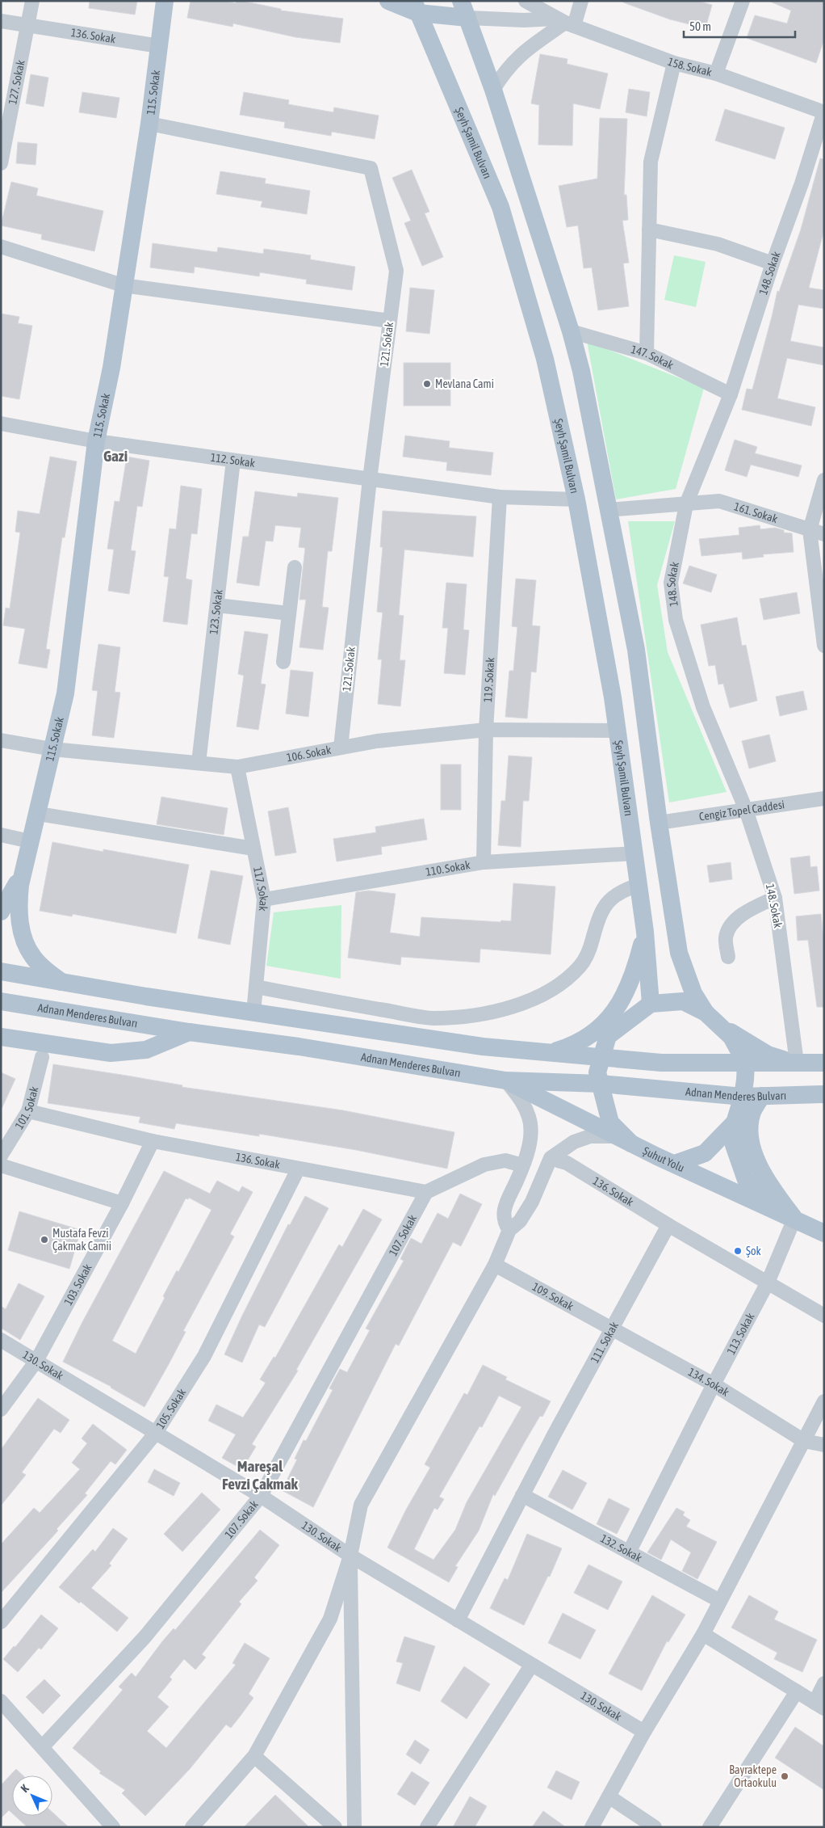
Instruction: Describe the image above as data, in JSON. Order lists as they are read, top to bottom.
{
  "streets": {
    "main road": [
      "115. Sokak",
      "Şeyh Şamil Bulvarı",
      "Adnan Menderes Bulvarı",
      "Şuhut Yolu"
    ],
    "street": [
      "136. Sokak",
      "158. Sokak",
      "127. Sokak",
      "148. Sokak",
      "121. Sokak",
      "147. Sokak",
      "112. Sokak",
      "161. Sokak",
      "123. Sokak",
      "119. Sokak",
      "106. Sokak",
      "Cengiz Topel Caddesi",
      "110. Sokak",
      "117. Sokak",
      "101. Sokak",
      "107. Sokak",
      "103. Sokak",
      "109. Sokak",
      "113. Sokak",
      "111. Sokak",
      "130. Sokak",
      "134. Sokak",
      "105. Sokak",
      "132. Sokak"
    ]
  },
  "crossings": [
    ["136. Sokak", "127. Sokak"],
    ["136. Sokak", "115. Sokak"],
    ["136. Sokak", "101. Sokak"],
    ["136. Sokak", "107. Sokak"],
    ["136. Sokak", "103. Sokak"],
    ["136. Sokak", "111. Sokak"],
    ["136. Sokak", "105. Sokak"],
    ["158. Sokak", "148. Sokak"],
    ["115. Sokak", "121. Sokak"],
    ["115. Sokak", "112. Sokak"],
    ["115. Sokak", "106. Sokak"],
    ["Şeyh Şamil Bulvarı", "112. Sokak"],
    ["Şeyh Şamil Bulvarı", "106. Sokak"],
    ["Şeyh Şamil Bulvarı", "110. Sokak"],
    ["148. Sokak", "147. Sokak"],
    ["148. Sokak", "161. Sokak"],
    ["148. Sokak", "Cengiz Topel Caddesi"],
    ["121. Sokak", "112. Sokak"],
    ["121. Sokak", "106. Sokak"],
    ["112. Sokak", "123. Sokak"],
    ["112. Sokak", "119. Sokak"],
    ["123. Sokak", "106. Sokak"],
    ["119. Sokak", "106. Sokak"],
    ["119. Sokak", "110. Sokak"],
    ["106. Sokak", "117. Sokak"],
    ["110. Sokak", "117. Sokak"],
    ["Adnan Menderes Bulvarı", "Şuhut Yolu"],
    ["Şuhut Yolu", "113. Sokak"],
    ["107. Sokak", "130. Sokak"],
    ["103. Sokak", "130. Sokak"],
    ["109. Sokak", "111. Sokak"],
    ["109. Sokak", "134. Sokak"],
    ["113. Sokak", "134. Sokak"],
    ["113. Sokak", "132. Sokak"],
    ["111. Sokak", "130. Sokak"],
    ["111. Sokak", "134. Sokak"],
    ["111. Sokak", "132. Sokak"],
    ["130. Sokak", "105. Sokak"]
  ],
  "districts": ["Gazi", "Mareşal Fevzi Çakmak"],
  "places": [
    "Mevlana Cami",
    "Mustafa Fevzi Çakmak Camii",
    "Şok",
    "Bayraktepe Ortaokulu"
  ],
  "scale_bar": "50 m",
  "north": "top left"
}
